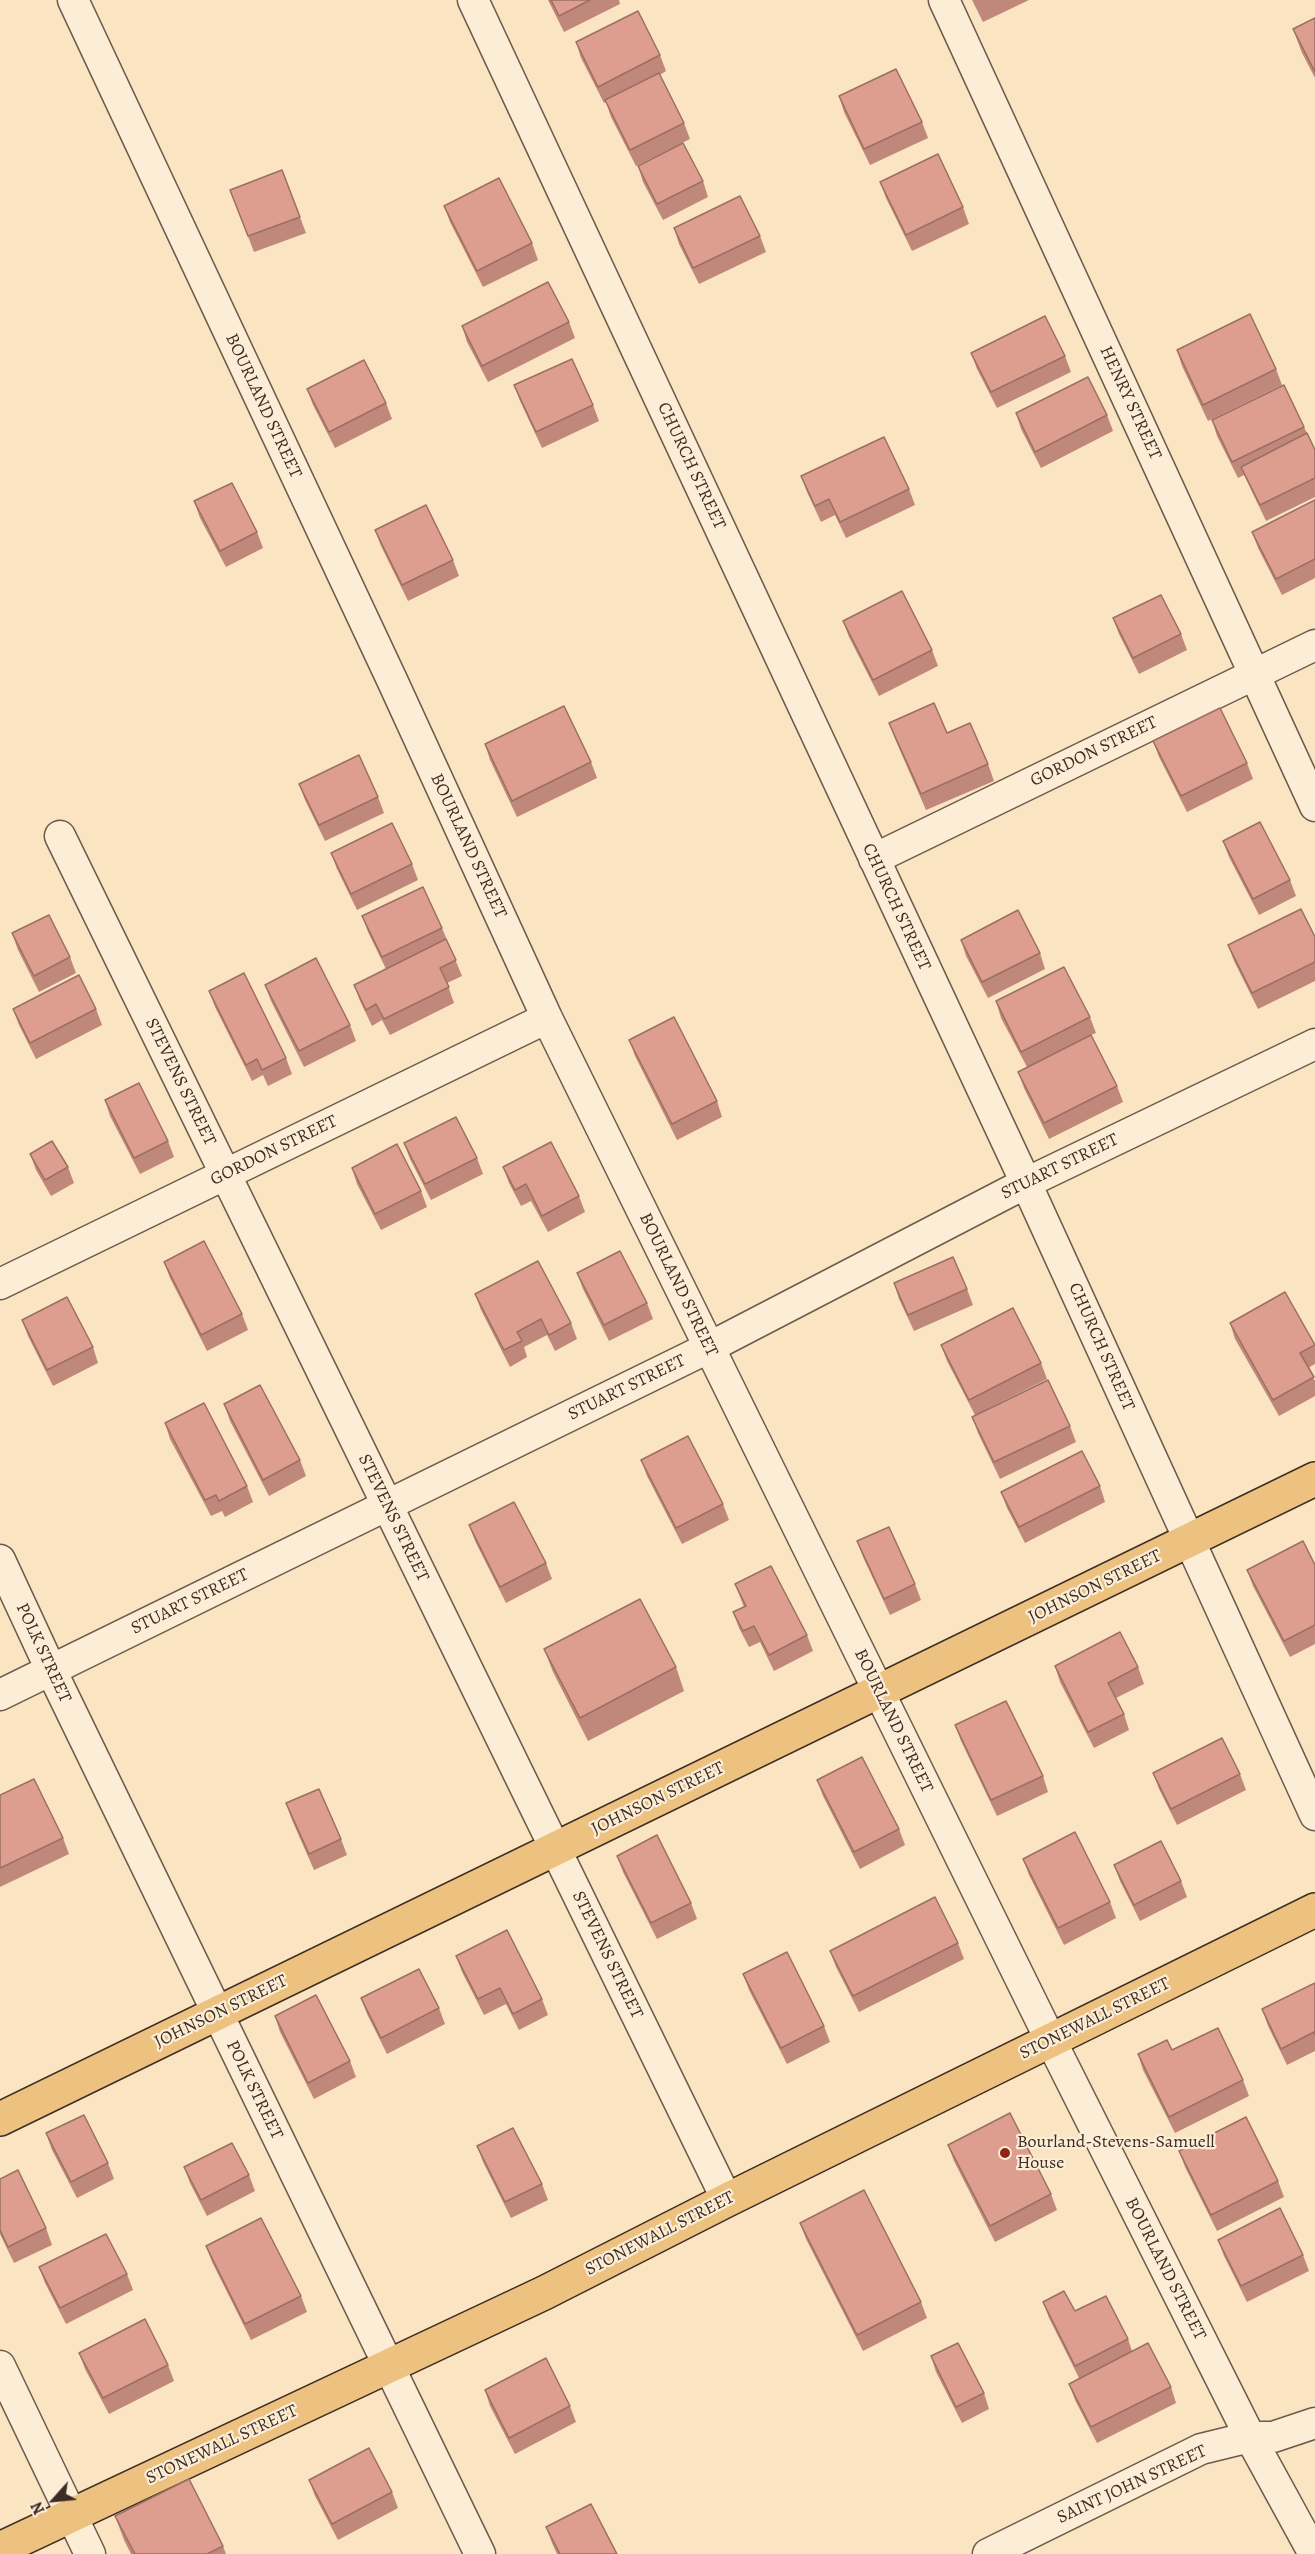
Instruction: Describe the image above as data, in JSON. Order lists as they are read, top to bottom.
{
  "streets": {
    "main road": ["JOHNSON STREET", "STONEWALL STREET"],
    "street": [
      "HENRY STREET",
      "BOURLAND STREET",
      "CHURCH STREET",
      "GORDON STREET",
      "STEVENS STREET",
      "STUART STREET",
      "POLK STREET",
      "SAINT JOHN STREET"
    ]
  },
  "crossings": [
    ["HENRY STREET", "GORDON STREET"],
    ["BOURLAND STREET", "GORDON STREET"],
    ["BOURLAND STREET", "STUART STREET"],
    ["BOURLAND STREET", "JOHNSON STREET"],
    ["BOURLAND STREET", "STONEWALL STREET"],
    ["BOURLAND STREET", "SAINT JOHN STREET"],
    ["CHURCH STREET", "GORDON STREET"],
    ["CHURCH STREET", "STUART STREET"],
    ["CHURCH STREET", "JOHNSON STREET"],
    ["GORDON STREET", "STEVENS STREET"],
    ["STEVENS STREET", "STUART STREET"],
    ["STEVENS STREET", "JOHNSON STREET"],
    ["STEVENS STREET", "STONEWALL STREET"],
    ["STUART STREET", "POLK STREET"],
    ["JOHNSON STREET", "POLK STREET"],
    ["POLK STREET", "STONEWALL STREET"]
  ],
  "places": ["Bourland-Stevens-Samuell House"],
  "north": "bottom left"
}
